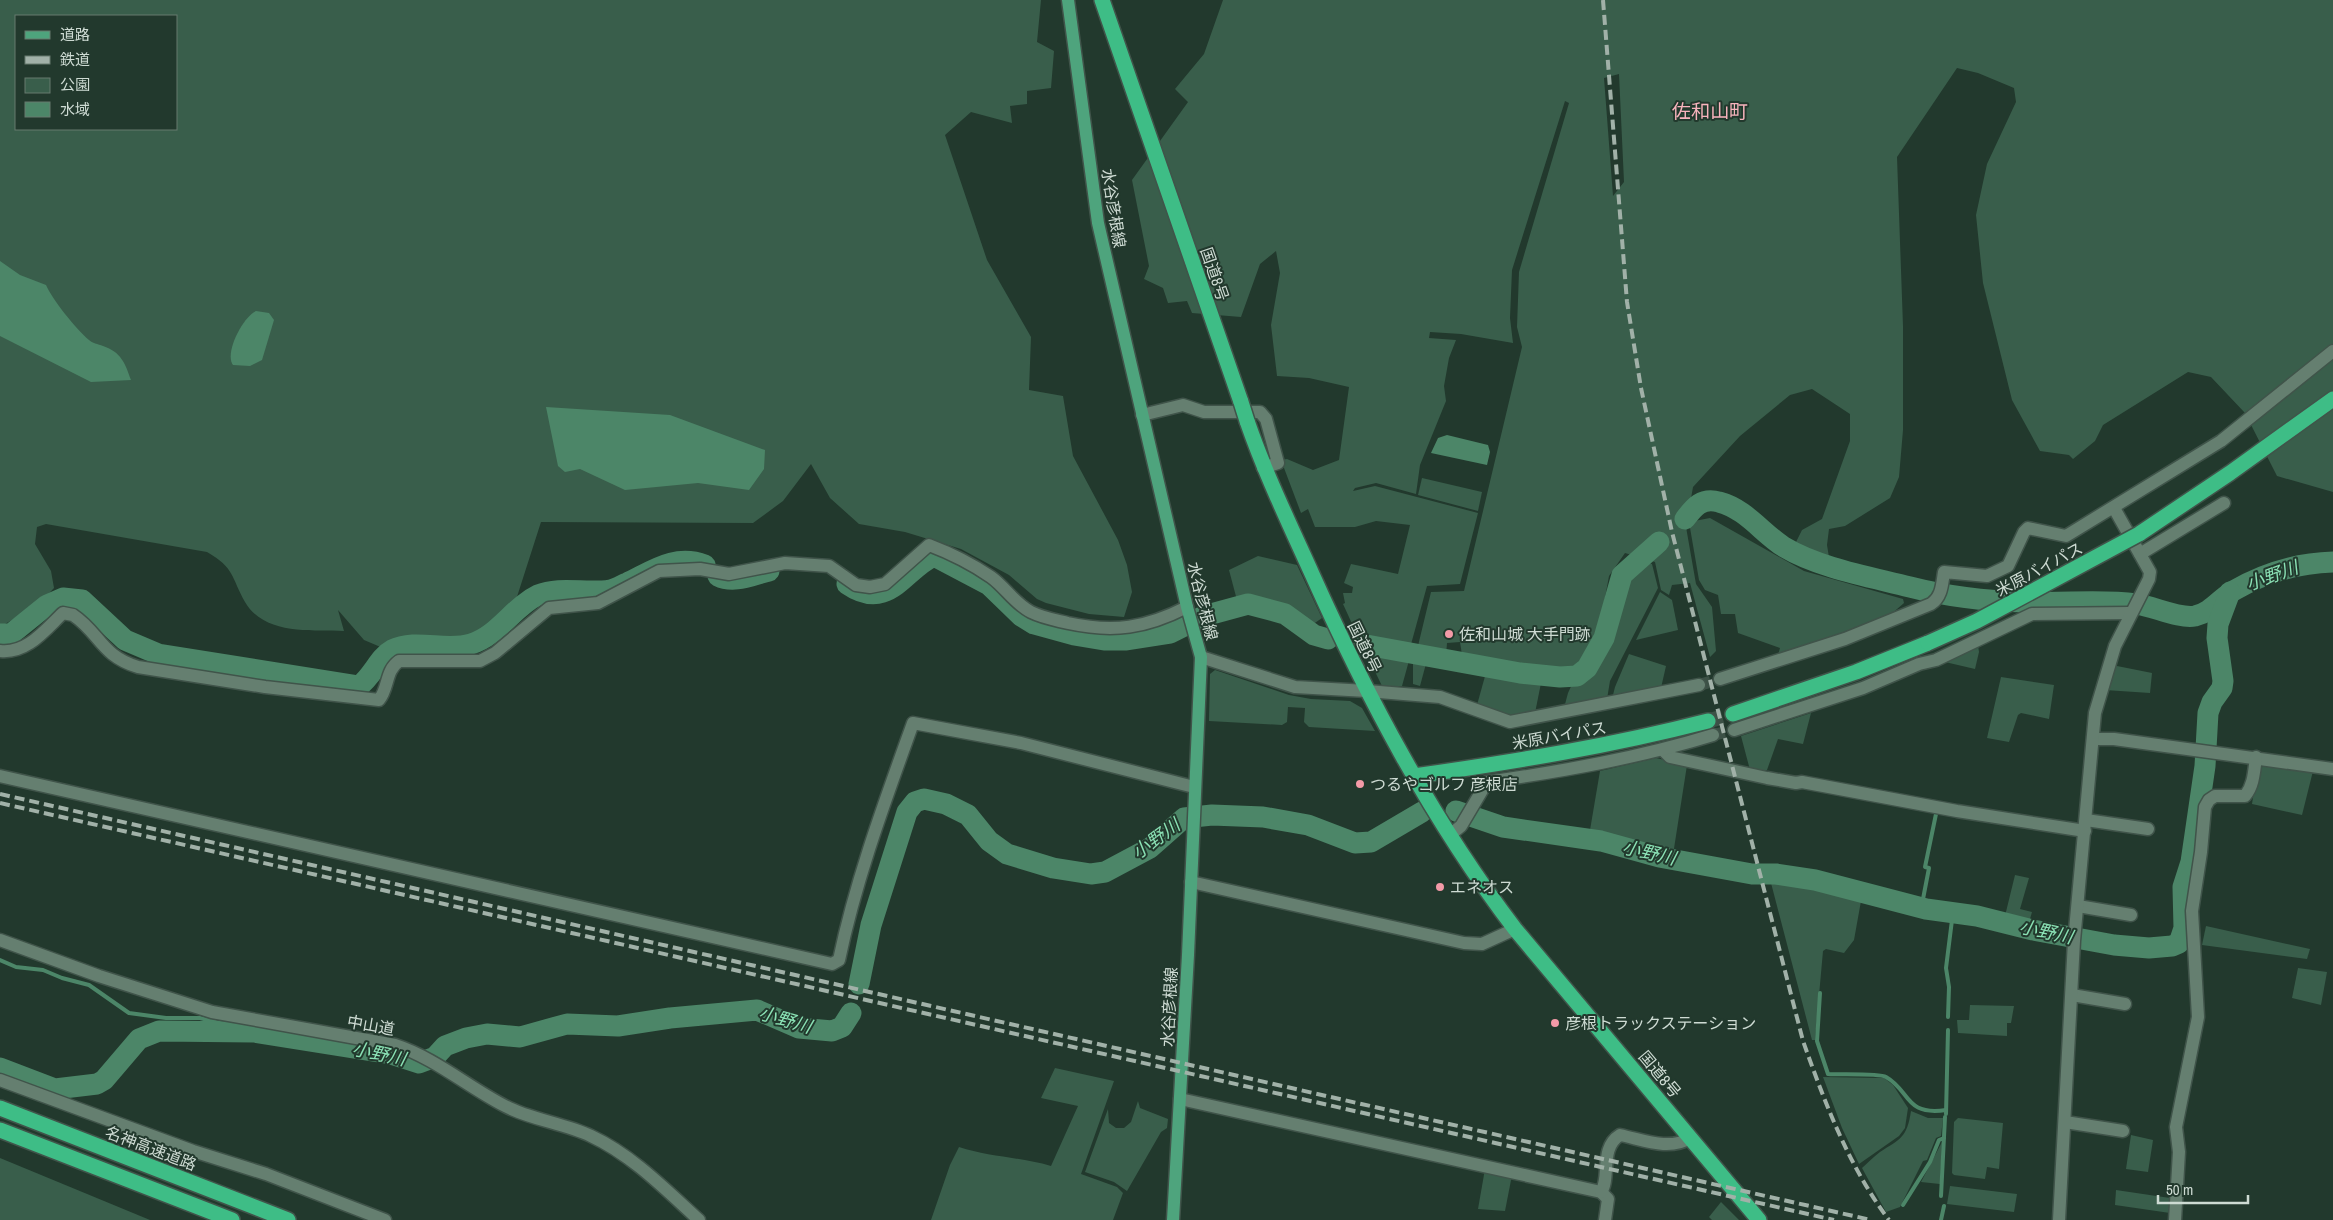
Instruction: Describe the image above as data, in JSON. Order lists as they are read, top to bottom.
{
  "streets": {
    "highway": ["国道8号", "米原バイパス", "名神高速道路"],
    "main road": ["水谷彦根線"],
    "street": ["中山道"]
  },
  "crossings": [
    ["国道8号", "米原バイパス"]
  ],
  "districts": ["佐和山町"],
  "water": ["小野川"],
  "places": [
    "佐和山城 大手門跡",
    "つるやゴルフ 彦根店",
    "エネオス",
    "彦根トラックステーション"
  ],
  "legend": [
    "道路",
    "鉄道",
    "公園",
    "水域"
  ],
  "scale_bar": "50 m"
}
